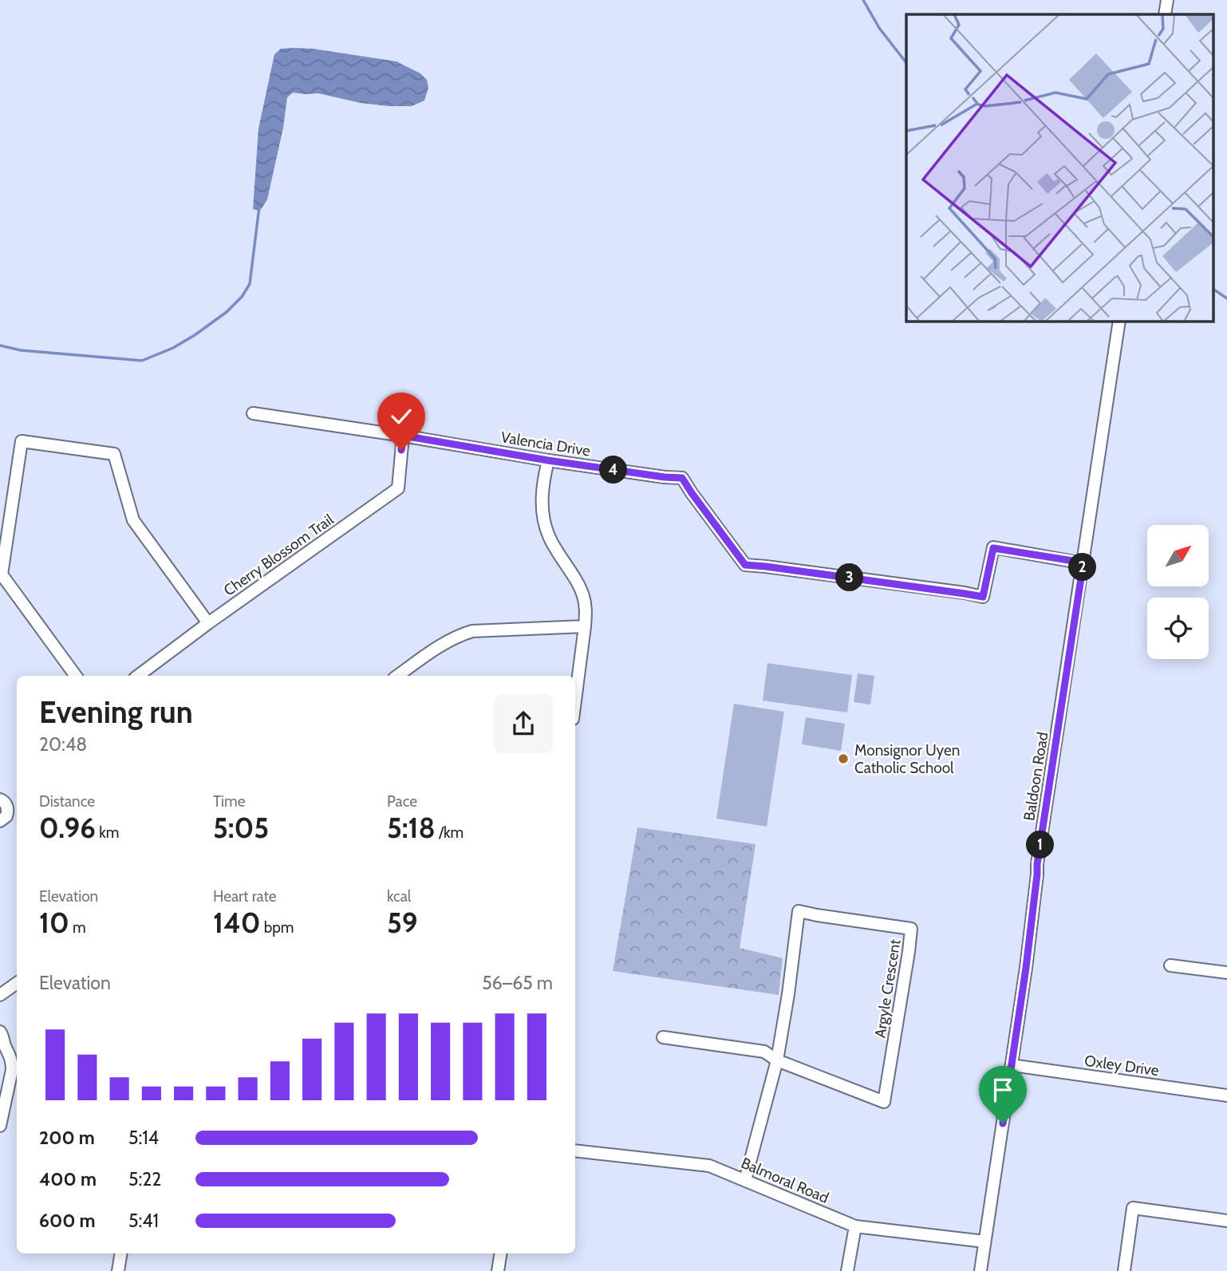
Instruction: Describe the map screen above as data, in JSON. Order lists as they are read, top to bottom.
{
  "streets": {
    "street": [
      "Valencia Drive",
      "Cherry Blossom Trail",
      "Baldoon Road",
      "Argyle Crescent",
      "Oxley Drive",
      "Balmoral Road"
    ]
  },
  "crossings": [
    ["Valencia Drive", "Cherry Blossom Trail"],
    ["Valencia Drive", "Baldoon Road"],
    ["Baldoon Road", "Oxley Drive"],
    ["Baldoon Road", "Balmoral Road"],
    ["Argyle Crescent", "Balmoral Road"]
  ],
  "places": ["Monsignor Uyen Catholic School"],
  "north": "top right",
  "page": {
    "pins": [
      "4",
      "2",
      "3",
      "1"
    ],
    "heading": ["Evening run", "20:48"],
    "stats": [
      ["Distance", "0.96 km"],
      ["Time", "5:05"],
      ["Pace", "5:18 /km"],
      ["Elevation", "10 m"],
      ["Heart rate", "140 bpm"],
      ["kcal", "59"]
    ],
    "chart": ["Elevation", "56–65 m"],
    "list": [
      {
        "name": "200 m",
        "note": "5:14"
      },
      {
        "name": "400 m",
        "note": "5:22"
      },
      {
        "name": "600 m",
        "note": "5:41"
      }
    ]
  }
}
